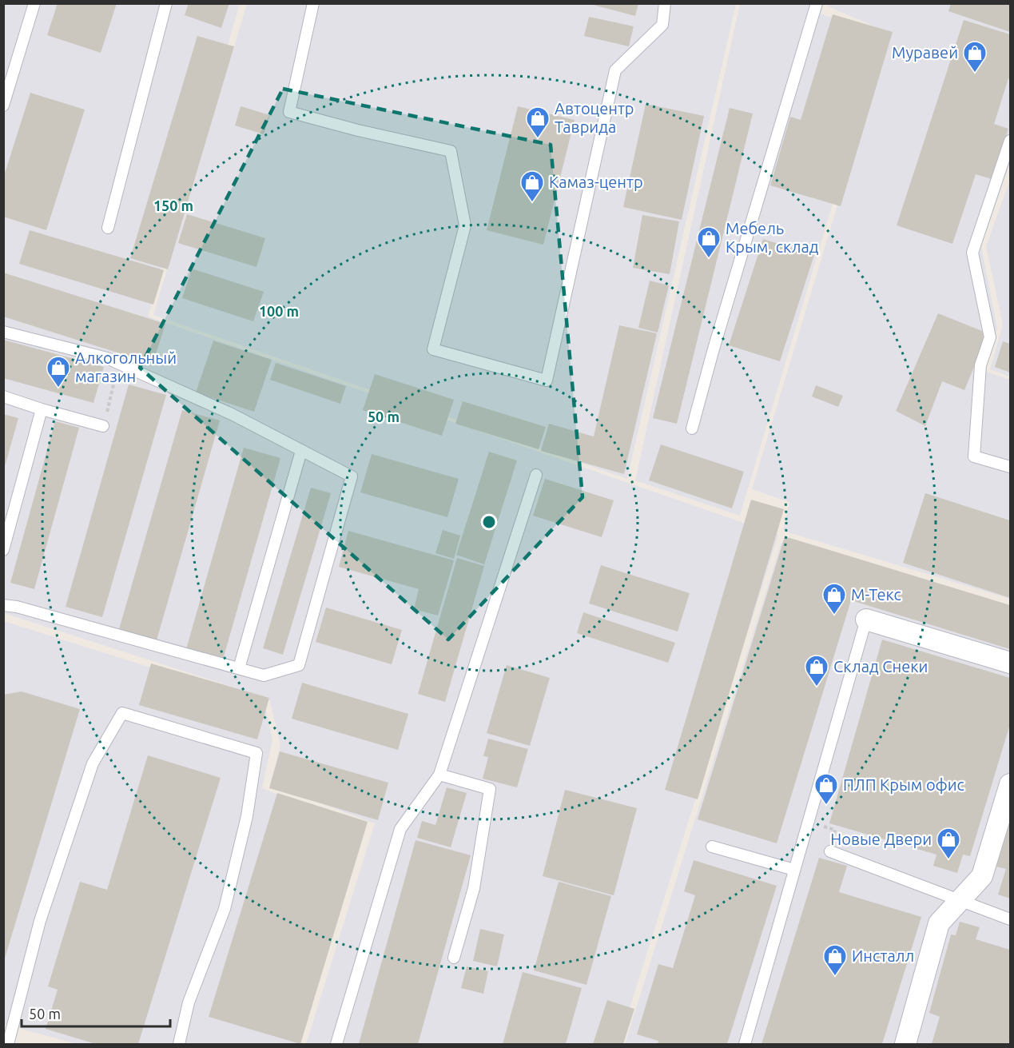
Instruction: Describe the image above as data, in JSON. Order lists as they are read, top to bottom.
{
  "places": {
    "shop": [
      "Муравей",
      "Автоцентр Таврида",
      "Камаз-центр",
      "Мебель Крым, склад",
      "Алкогольный магазин",
      "М-Текс",
      "Склад Снеки",
      "ПЛП Крым офис",
      "Новые Двери",
      "Инсталл"
    ]
  },
  "scale_bar": "50 m",
  "rings": ["150 m", "100 m", "50 m"]
}
